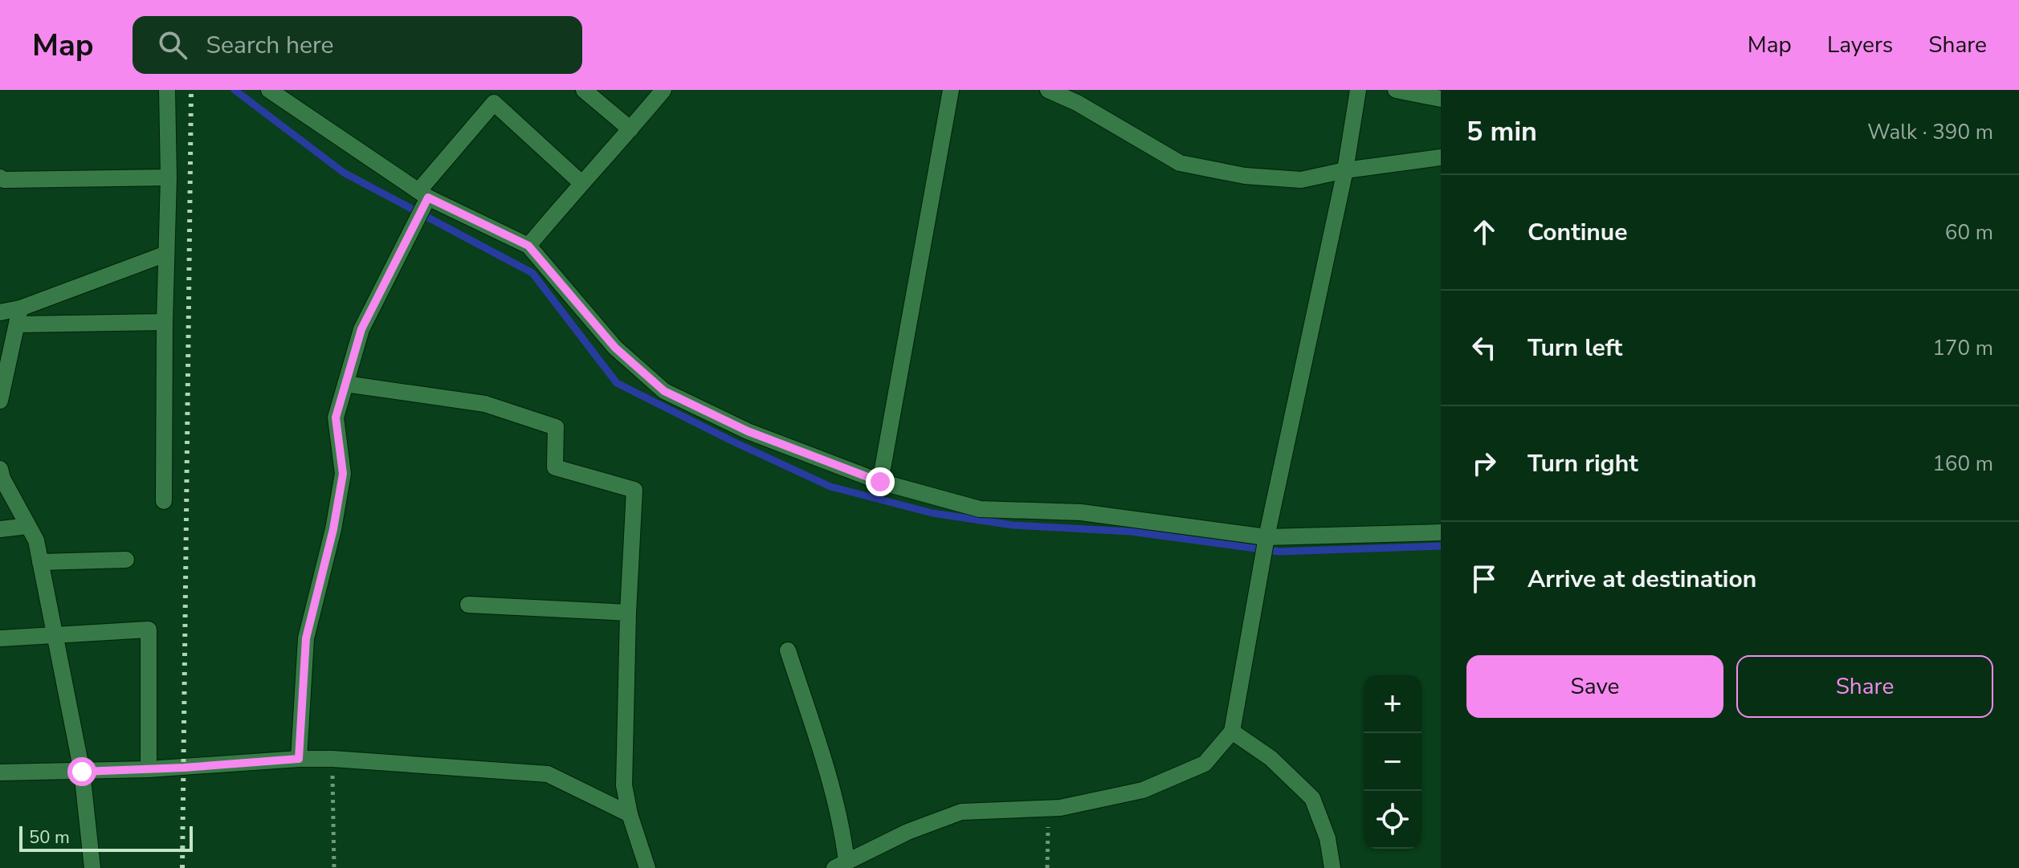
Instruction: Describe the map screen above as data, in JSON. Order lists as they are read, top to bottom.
{
  "scale_bar": "50 m",
  "page": {
    "header": "Map",
    "search": "Search here",
    "nav": ["Map", "Layers", "Share"],
    "heading": ["5 min", "Walk · 390 m"],
    "list": [
      ["Continue", "60 m"],
      ["Turn left", "170 m"],
      ["Turn right", "160 m"],
      "Arrive at destination"
    ],
    "buttons": ["Save", "Share"],
    "map_buttons": ["+", "−"],
    "scale": "50 m"
  }
}
